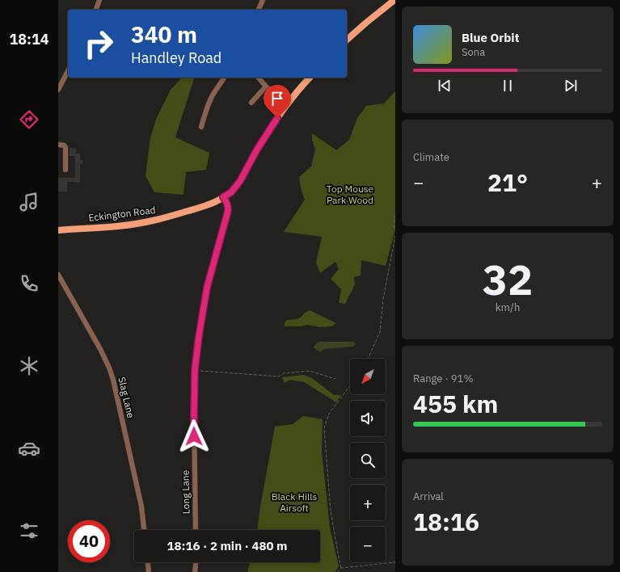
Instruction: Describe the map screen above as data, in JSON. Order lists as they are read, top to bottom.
{
  "streets": {
    "main road": ["Eckington Road"],
    "street": ["Slag Lane", "Long Lane"]
  },
  "crossings": [
    ["Eckington Road", "Long Lane"]
  ],
  "parks": ["Top Mouse Park Wood", "Black Hills Airsoft"],
  "north": "bottom left",
  "page": {
    "tabs": "18:14",
    "turn": ["340 m", "Handley Road"],
    "song": ["Blue Orbit", "Sona"],
    "tile": [
      "Climate",
      ["32", "km/h"],
      ["Range · 91%", "455 km"],
      ["Arrival", "18:16"]
    ],
    "heat": ["−", "21°", "+"],
    "map_buttons": ["+", "−"],
    "limit": "40",
    "trip": "18:16 · 2 min · 480 m"
  }
}
